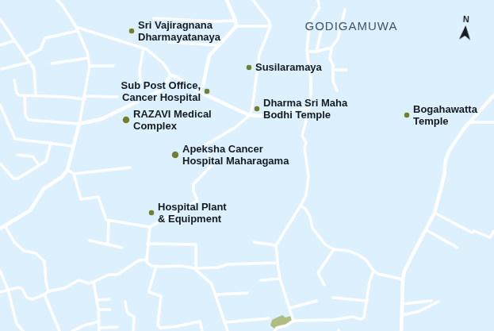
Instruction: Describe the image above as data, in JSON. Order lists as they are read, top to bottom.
{
  "districts": ["GODIGAMUWA"],
  "places": [
    "Sri Vajiragnana Dharmayatanaya",
    "Susilaramaya",
    "Sub Post Office, Cancer Hospital",
    "Dharma Sri Maha Bodhi Temple",
    "Bogahawatta Temple",
    "RAZAVI Medical Complex",
    "Apeksha Cancer Hospital Maharagama",
    "Hospital Plant & Equipment"
  ],
  "north": "top"
}
